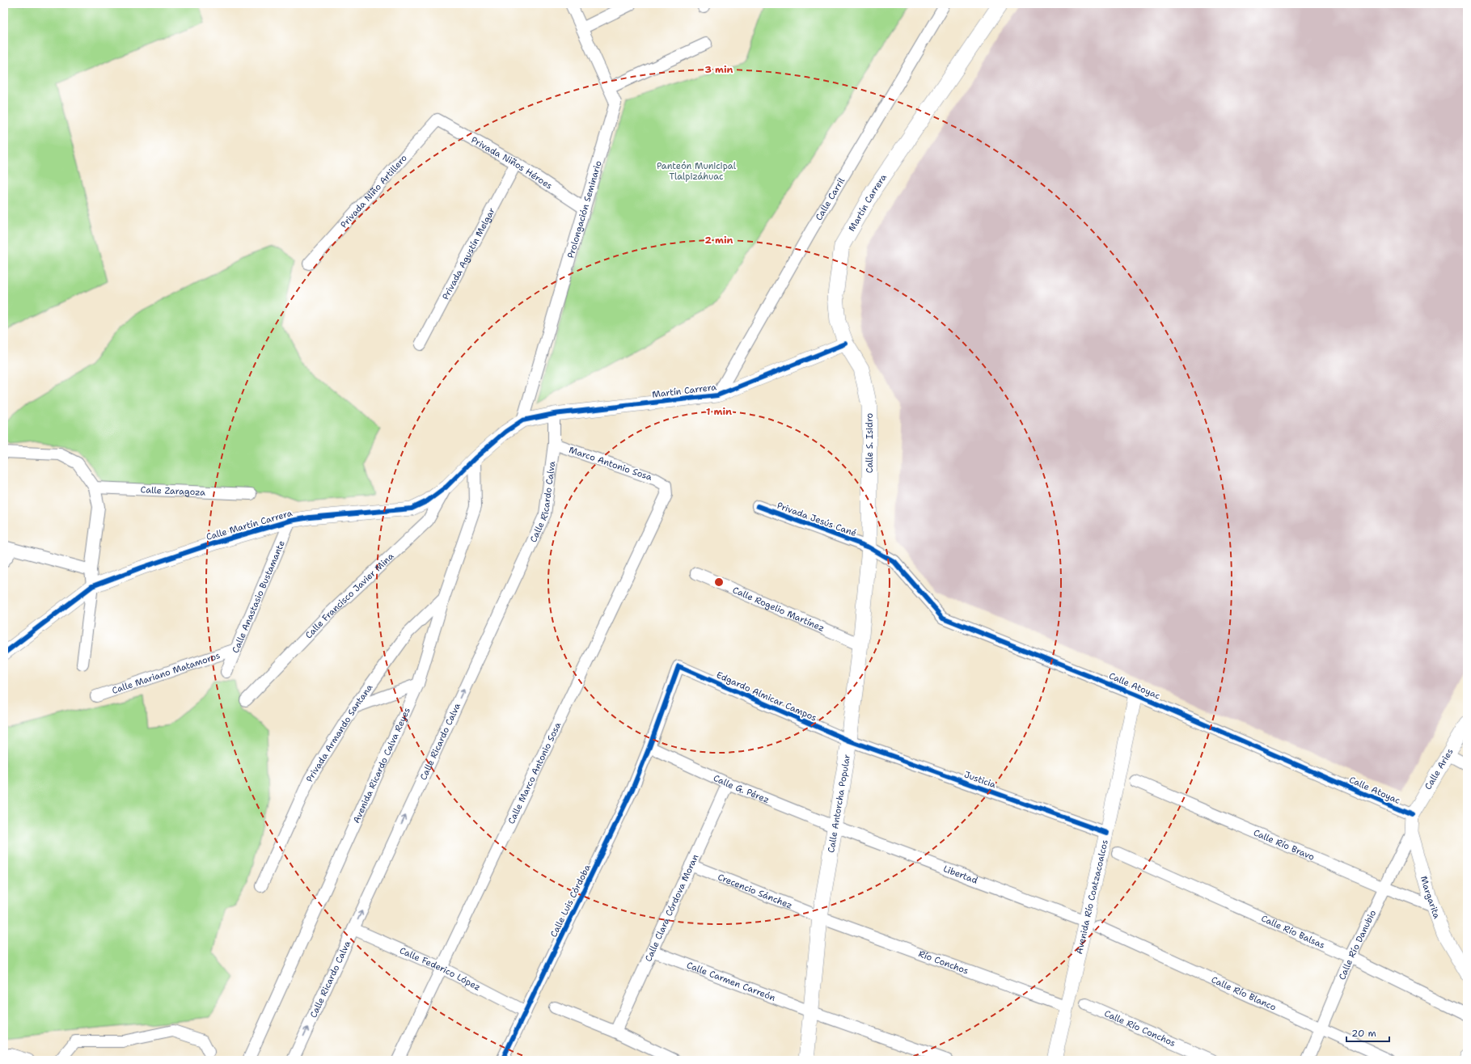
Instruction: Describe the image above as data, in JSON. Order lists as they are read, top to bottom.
{
  "streets": {
    "main road": ["Martín Carrera", "Calle S. Isidro", "Calle Antorcha Popular"],
    "street": [
      "Privada Niños Héroes",
      "Privada Niño Artillero",
      "Calle Carril",
      "Prolongación Seminario",
      "Privada Agustín Melgar",
      "Marco Antonio Sosa",
      "Calle Zaragoza",
      "Calle Ricardo Calva",
      "Privada Jesús Cané",
      "Calle Martín Carrera",
      "Calle Francisco Javier Mina",
      "Calle Anastasio Bustamante",
      "Calle Rogelio Martínez",
      "Calle Mariano Matamoros",
      "Calle Atoyac",
      "Edgardo Almicar Campos",
      "Privada Armando Santana",
      "Avenida Ricardo Calva Reyes",
      "Calle Aries",
      "Calle Marco Antonio Sosa",
      "Justicia",
      "Calle G. Pérez",
      "Calle Río Bravo",
      "Libertad",
      "Crecencio Sánchez",
      "Avenida Río Coatzacoalcos",
      "Margarita",
      "Calle Luis Córdoba",
      "Calle Clara Córdova Moran",
      "Calle Río Balsas",
      "Calle Río Danubio",
      "Río Conchos",
      "Calle Federico López",
      "Calle Carmen Carreón",
      "Calle Río Blanco",
      "Calle Río Conchos"
    ]
  },
  "crossings": [
    ["Privada Niños Héroes", "Privada Niño Artillero"],
    ["Privada Niños Héroes", "Prolongación Seminario"],
    ["Privada Niños Héroes", "Privada Agustín Melgar"],
    ["Calle Carril", "Martín Carrera"],
    ["Martín Carrera", "Calle S. Isidro"],
    ["Martín Carrera", "Calle Ricardo Calva"],
    ["Martín Carrera", "Calle Martín Carrera"],
    ["Prolongación Seminario", "Calle Martín Carrera"],
    ["Calle S. Isidro", "Privada Jesús Cané"],
    ["Calle S. Isidro", "Calle Atoyac"],
    ["Calle S. Isidro", "Calle Antorcha Popular"],
    ["Marco Antonio Sosa", "Calle Ricardo Calva"],
    ["Marco Antonio Sosa", "Calle Marco Antonio Sosa"],
    ["Calle Ricardo Calva", "Calle Martín Carrera"],
    ["Calle Ricardo Calva", "Calle Federico López"],
    ["Privada Jesús Cané", "Calle Atoyac"],
    ["Privada Jesús Cané", "Calle Antorcha Popular"],
    ["Calle Martín Carrera", "Calle Francisco Javier Mina"],
    ["Calle Martín Carrera", "Calle Anastasio Bustamante"],
    ["Calle Martín Carrera", "Avenida Ricardo Calva Reyes"],
    ["Calle Anastasio Bustamante", "Calle Mariano Matamoros"],
    ["Calle Rogelio Martínez", "Calle Antorcha Popular"],
    ["Calle Atoyac", "Calle Aries"],
    ["Calle Atoyac", "Calle Antorcha Popular"],
    ["Calle Atoyac", "Avenida Río Coatzacoalcos"],
    ["Calle Atoyac", "Margarita"],
    ["Edgardo Almicar Campos", "Justicia"],
    ["Edgardo Almicar Campos", "Calle Antorcha Popular"],
    ["Edgardo Almicar Campos", "Calle Luis Córdoba"],
    ["Privada Armando Santana", "Avenida Ricardo Calva Reyes"],
    ["Calle Aries", "Margarita"],
    ["Calle Marco Antonio Sosa", "Calle Federico López"],
    ["Justicia", "Calle Antorcha Popular"],
    ["Justicia", "Avenida Río Coatzacoalcos"],
    ["Calle G. Pérez", "Calle Antorcha Popular"],
    ["Calle G. Pérez", "Libertad"],
    ["Calle G. Pérez", "Calle Luis Córdoba"],
    ["Calle G. Pérez", "Calle Clara Córdova Moran"],
    ["Calle Antorcha Popular", "Libertad"],
    ["Calle Antorcha Popular", "Crecencio Sánchez"],
    ["Calle Antorcha Popular", "Río Conchos"],
    ["Calle Antorcha Popular", "Calle Carmen Carreón"],
    ["Calle Río Bravo", "Margarita"],
    ["Calle Río Bravo", "Calle Río Danubio"],
    ["Libertad", "Avenida Río Coatzacoalcos"],
    ["Libertad", "Calle Río Blanco"],
    ["Crecencio Sánchez", "Calle Clara Córdova Moran"],
    ["Crecencio Sánchez", "Río Conchos"],
    ["Avenida Río Coatzacoalcos", "Río Conchos"],
    ["Avenida Río Coatzacoalcos", "Calle Río Blanco"],
    ["Margarita", "Calle Río Danubio"],
    ["Calle Luis Córdoba", "Calle Federico López"],
    ["Calle Clara Córdova Moran", "Calle Carmen Carreón"],
    ["Calle Río Balsas", "Calle Río Danubio"],
    ["Calle Río Danubio", "Calle Río Blanco"]
  ],
  "one_way": ["Calle Ricardo Calva"],
  "parks": ["Panteón Municipal Tlalpizáhuac"],
  "scale_bar": "20 m",
  "rings": ["3 min", "2 min", "1 min"]
}
